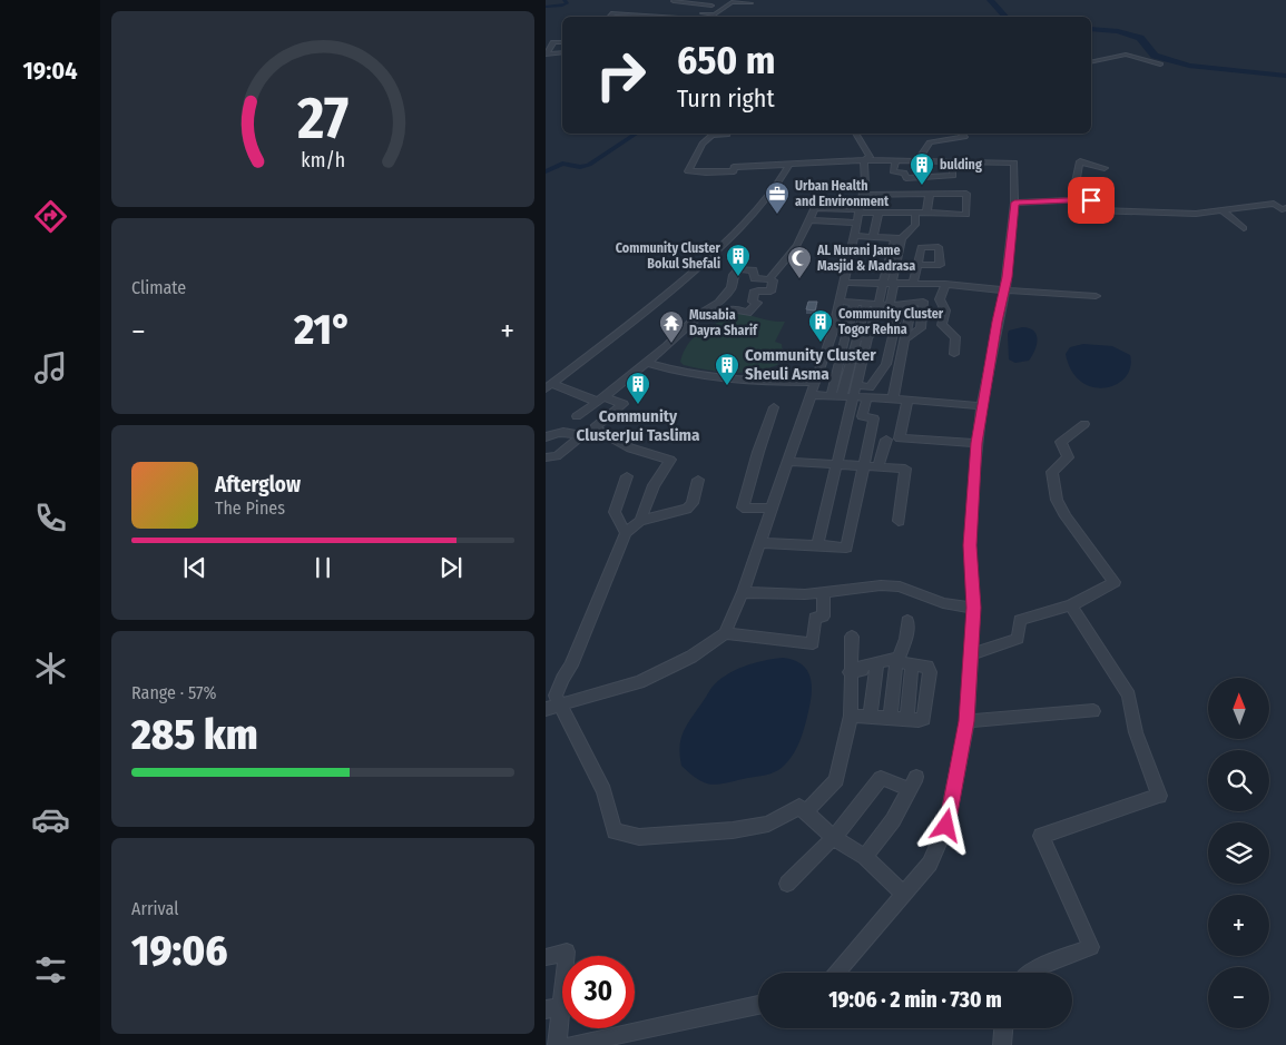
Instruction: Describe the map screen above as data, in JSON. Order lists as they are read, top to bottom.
{
  "places": {
    "building": [
      "bulding",
      "Community Cluster Bokul Shefali",
      "Community Cluster Togor Rehna",
      "Community Cluster Sheuli Asma",
      "Community ClusterJui Taslima"
    ],
    "office": ["Urban Health and Environment"],
    "mosque": ["AL Nurani Jame Masjid & Madrasa"],
    "temple": ["Musabia Dayra Sharif"]
  },
  "north": "top",
  "page": {
    "tabs": "19:04",
    "turn": ["650 m", "Turn right"],
    "tile": [
      "Climate",
      ["Range · 57%", "285 km"],
      ["Arrival", "19:06"]
    ],
    "heat": ["−", "21°", "+"],
    "song": ["Afterglow", "The Pines"],
    "map_buttons": ["+", "−"],
    "limit": "30",
    "trip": "19:06 · 2 min · 730 m",
    "gauge": ["27", "km/h"]
  }
}
